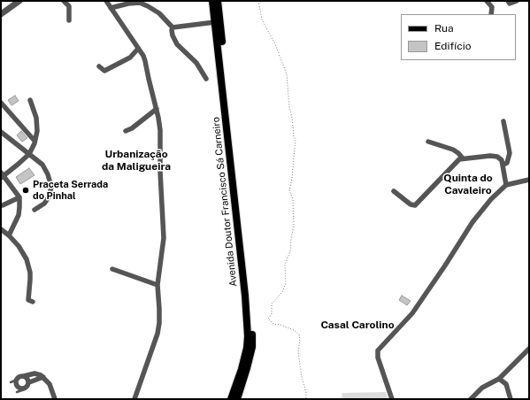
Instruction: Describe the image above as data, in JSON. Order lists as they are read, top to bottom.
{
  "streets": {
    "main road": ["Avenida Doutor Francisco Sá Carneiro"]
  },
  "districts": ["Urbanização da Maligueira", "Quinta do Cavaleiro", "Casal Carolino"],
  "places": ["Praceta Serrada do Pinhal"],
  "legend": ["Rua", "Edifício"]
}
